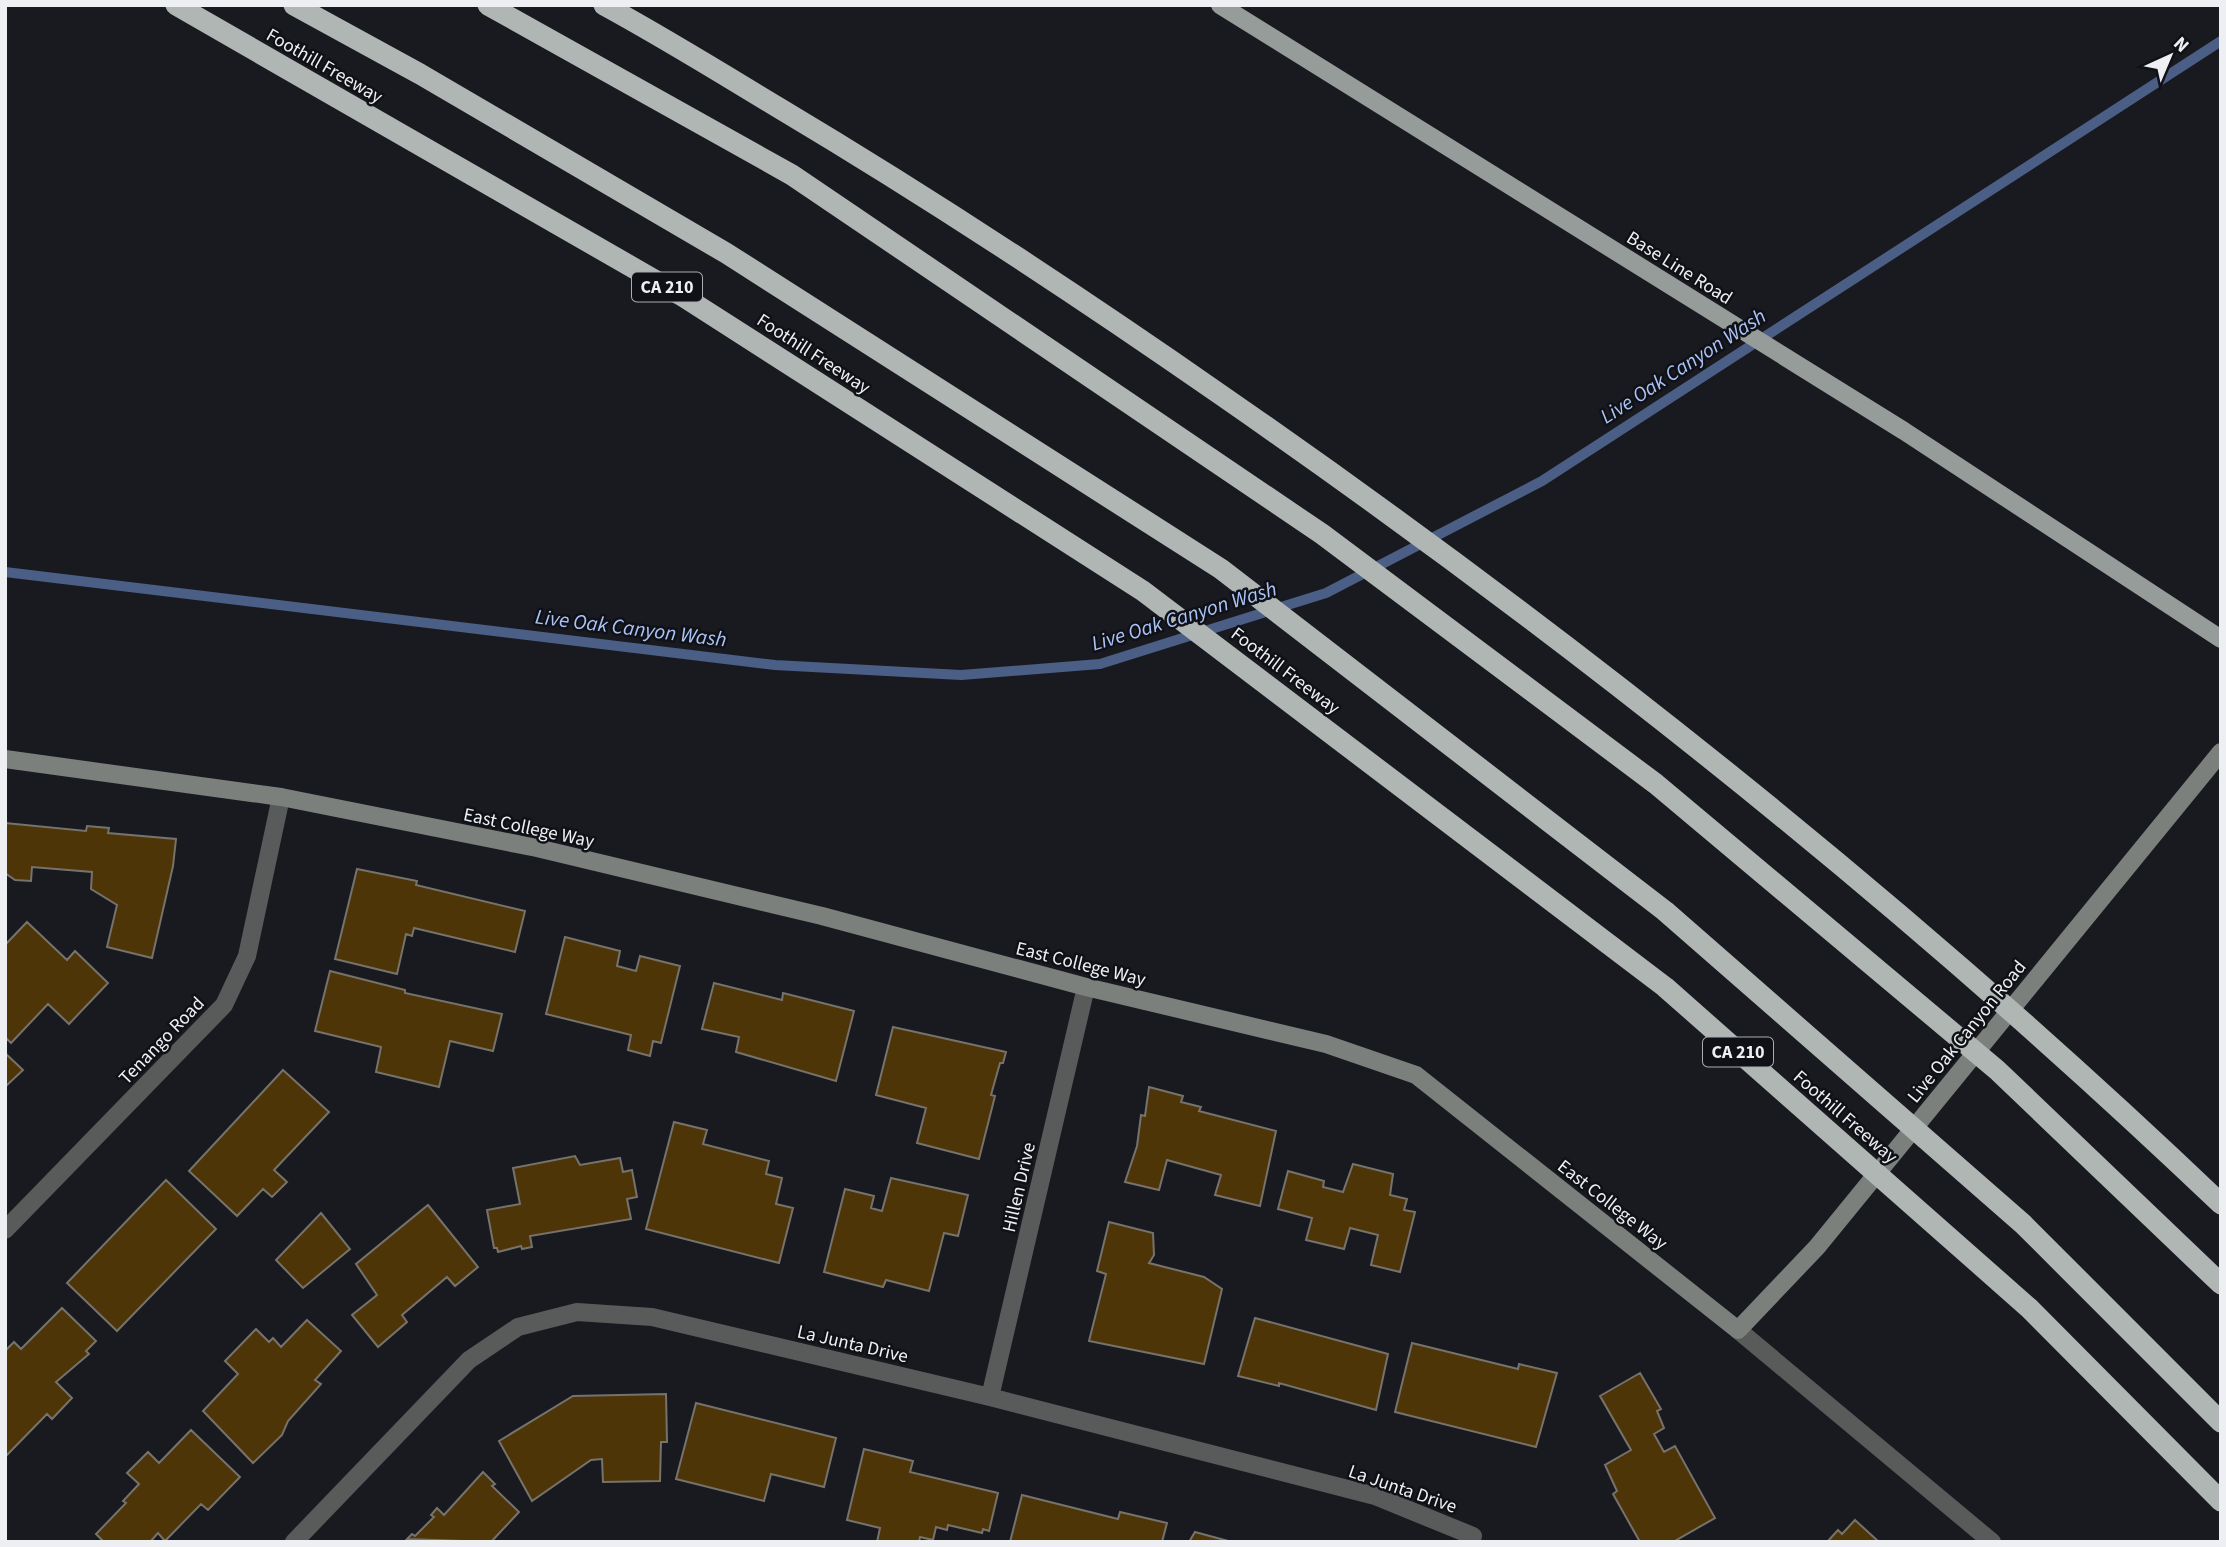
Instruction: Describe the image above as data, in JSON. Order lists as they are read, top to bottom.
{
  "streets": {
    "highway": ["Foothill Freeway", "CA 210"],
    "main road": ["Base Line Road"],
    "street": [
      "East College Way",
      "Live Oak Canyon Road",
      "Tenango Road",
      "Hillen Drive",
      "La Junta Drive"
    ]
  },
  "crossings": [
    ["East College Way", "Live Oak Canyon Road"],
    ["East College Way", "Tenango Road"],
    ["East College Way", "Hillen Drive"],
    ["Hillen Drive", "La Junta Drive"]
  ],
  "water": ["Live Oak Canyon Wash"],
  "north": "top right"
}
